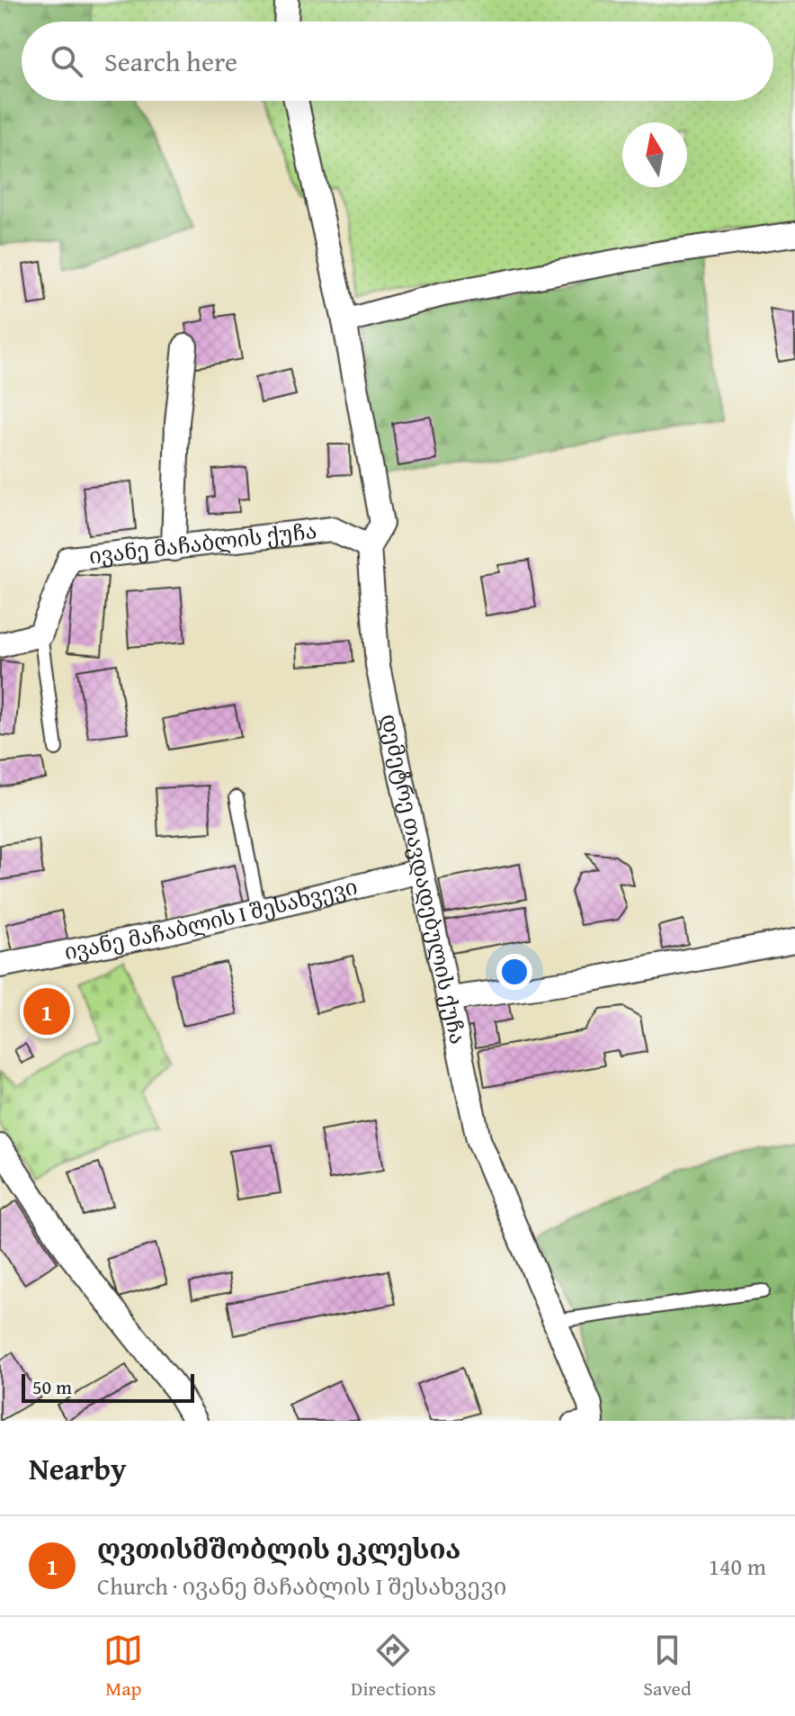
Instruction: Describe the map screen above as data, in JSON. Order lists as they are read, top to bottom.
{
  "streets": {
    "street": ["ივანე მაჩაბლის ქუჩა", "დემეტრე თავდადებულის ქუჩა", "ივანე მაჩაბლის I შესახვევი"]
  },
  "crossings": [
    ["ივანე მაჩაბლის ქუჩა", "დემეტრე თავდადებულის ქუჩა"],
    ["დემეტრე თავდადებულის ქუჩა", "ივანე მაჩაბლის I შესახვევი"]
  ],
  "scale_bar": "50 m",
  "north": "top",
  "page": {
    "search": "Search here",
    "pins": "1",
    "scale": "50 m",
    "heading": "Nearby",
    "list": [
      {
        "mark": "1",
        "name": "ღვთისმშობლის ეკლესია",
        "note": "Church · ივანე მაჩაბლის I შესახვევი",
        "value": "140 m"
      }
    ],
    "nav": ["Map", "Directions", "Saved"]
  }
}
